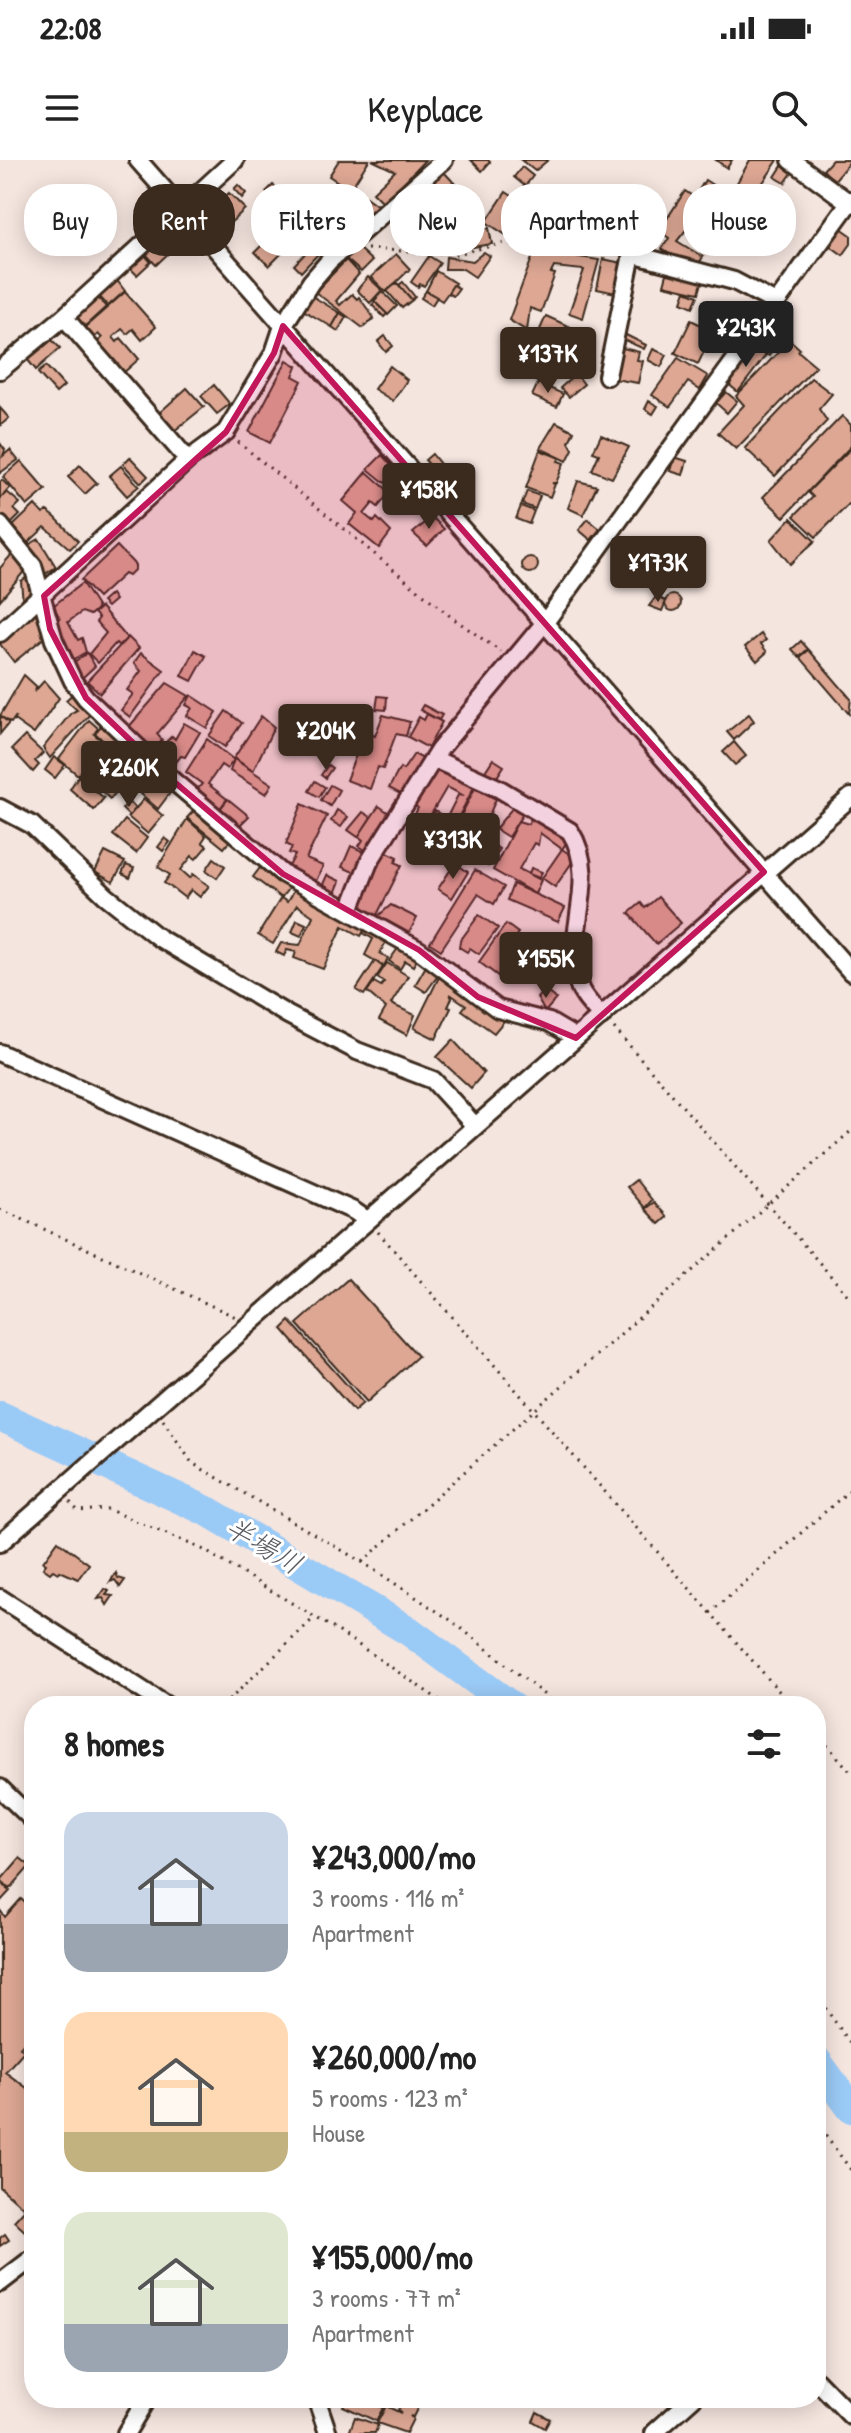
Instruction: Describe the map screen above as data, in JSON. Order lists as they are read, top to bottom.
{
  "water": ["半場川"],
  "page": {
    "status": "22:08",
    "header": "Keyplace",
    "chip": [
      "Buy",
      "Rent",
      "Filters",
      "New",
      "Apartment",
      "House"
    ],
    "price": [
      "¥243K",
      "¥137K",
      "¥158K",
      "¥173K",
      "¥204K",
      "¥260K",
      "¥313K",
      "¥155K"
    ],
    "heading": "8 homes",
    "list": [
      {
        "name": "¥243,000/mo",
        "note": "3 rooms · 116 m² · Apartment"
      },
      {
        "name": "¥260,000/mo",
        "note": "5 rooms · 123 m² · House"
      },
      {
        "name": "¥155,000/mo",
        "note": "3 rooms · 77 m² · Apartment"
      }
    ]
  }
}
